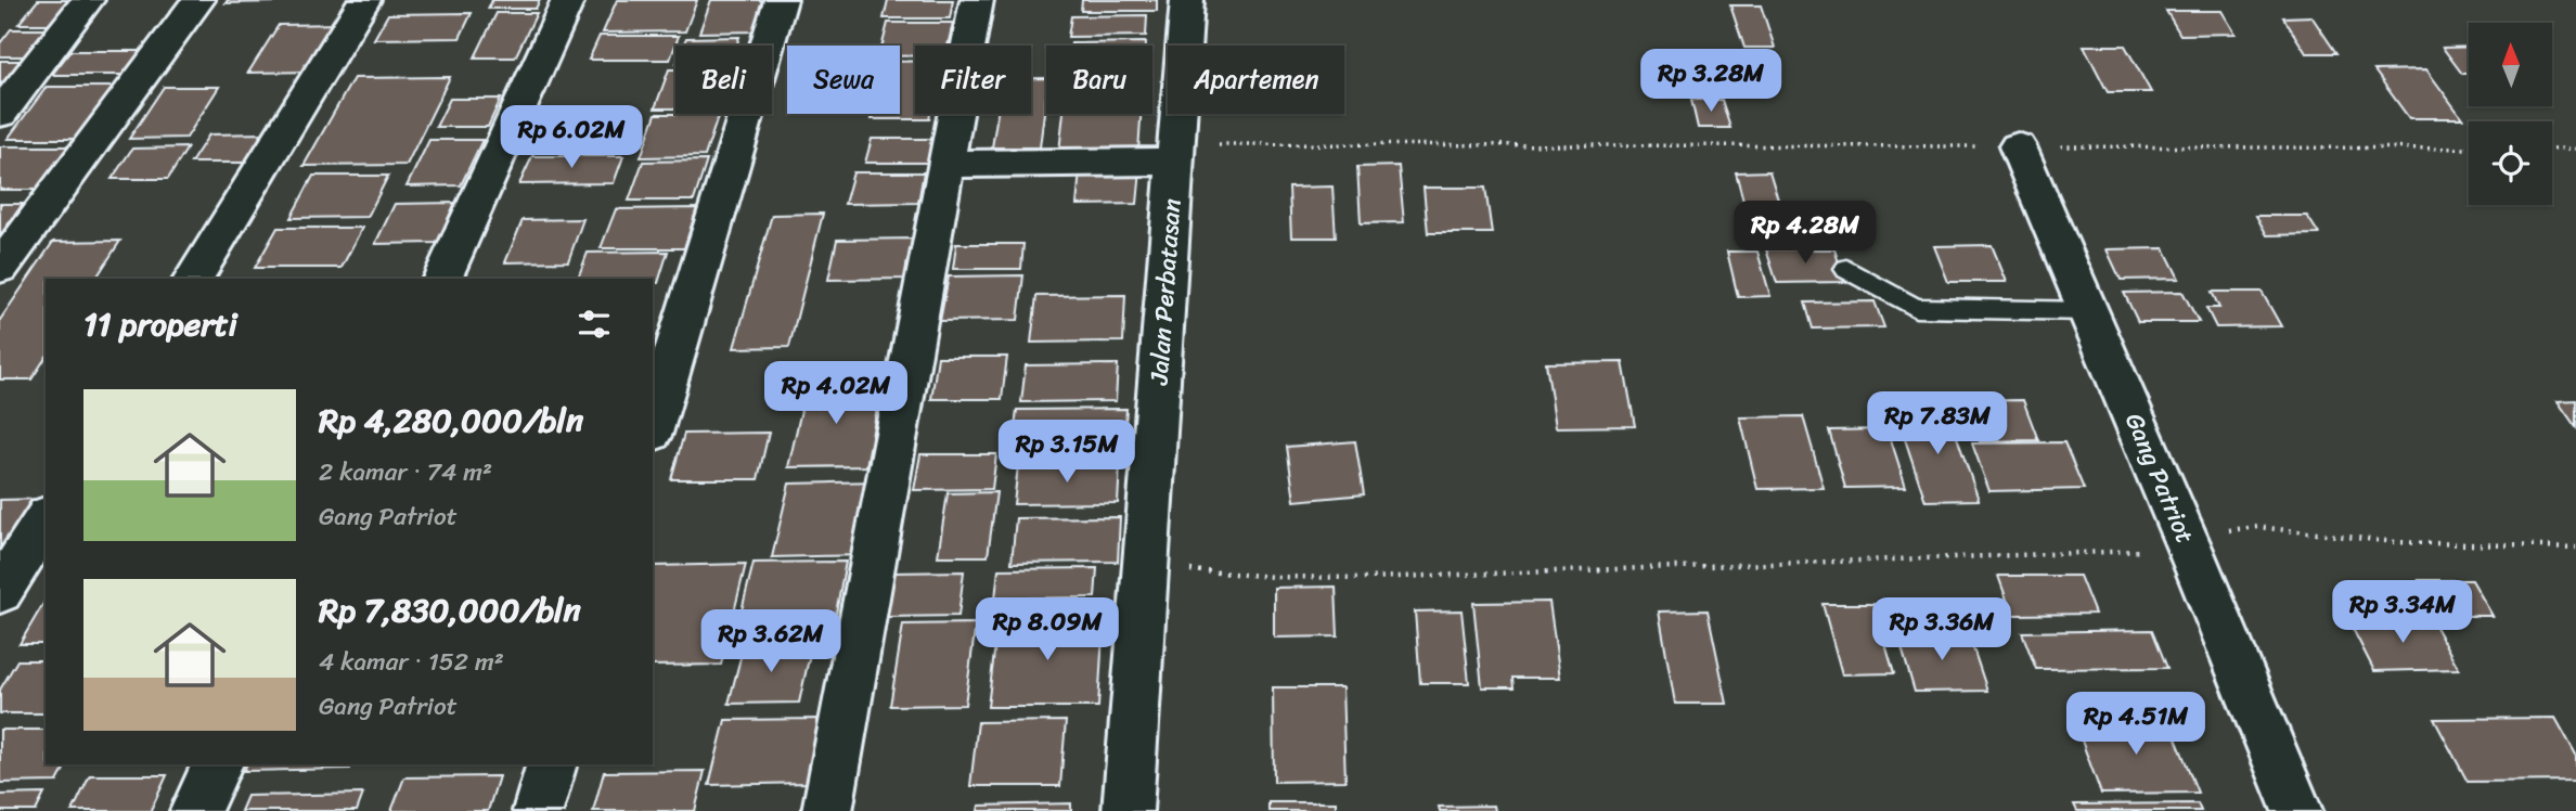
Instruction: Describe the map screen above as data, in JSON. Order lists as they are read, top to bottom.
{
  "streets": {
    "street": ["Jalan Perbatasan", "Gang Patriot"]
  },
  "north": "top",
  "page": {
    "chip": [
      "Beli",
      "Sewa",
      "Filter",
      "Baru",
      "Apartemen"
    ],
    "price": [
      "Rp 3.28M",
      "Rp 6.02M",
      "Rp 4.28M",
      "Rp 4.02M",
      "Rp 7.83M",
      "Rp 3.15M",
      "Rp 3.34M",
      "Rp 8.09M",
      "Rp 3.36M",
      "Rp 3.62M",
      "Rp 4.51M"
    ],
    "heading": "11 properti",
    "list": [
      {
        "name": "Rp 4,280,000/bln",
        "note": "2 kamar · 74 m² · Gang Patriot"
      },
      {
        "name": "Rp 7,830,000/bln",
        "note": "4 kamar · 152 m² · Gang Patriot"
      }
    ]
  }
}
